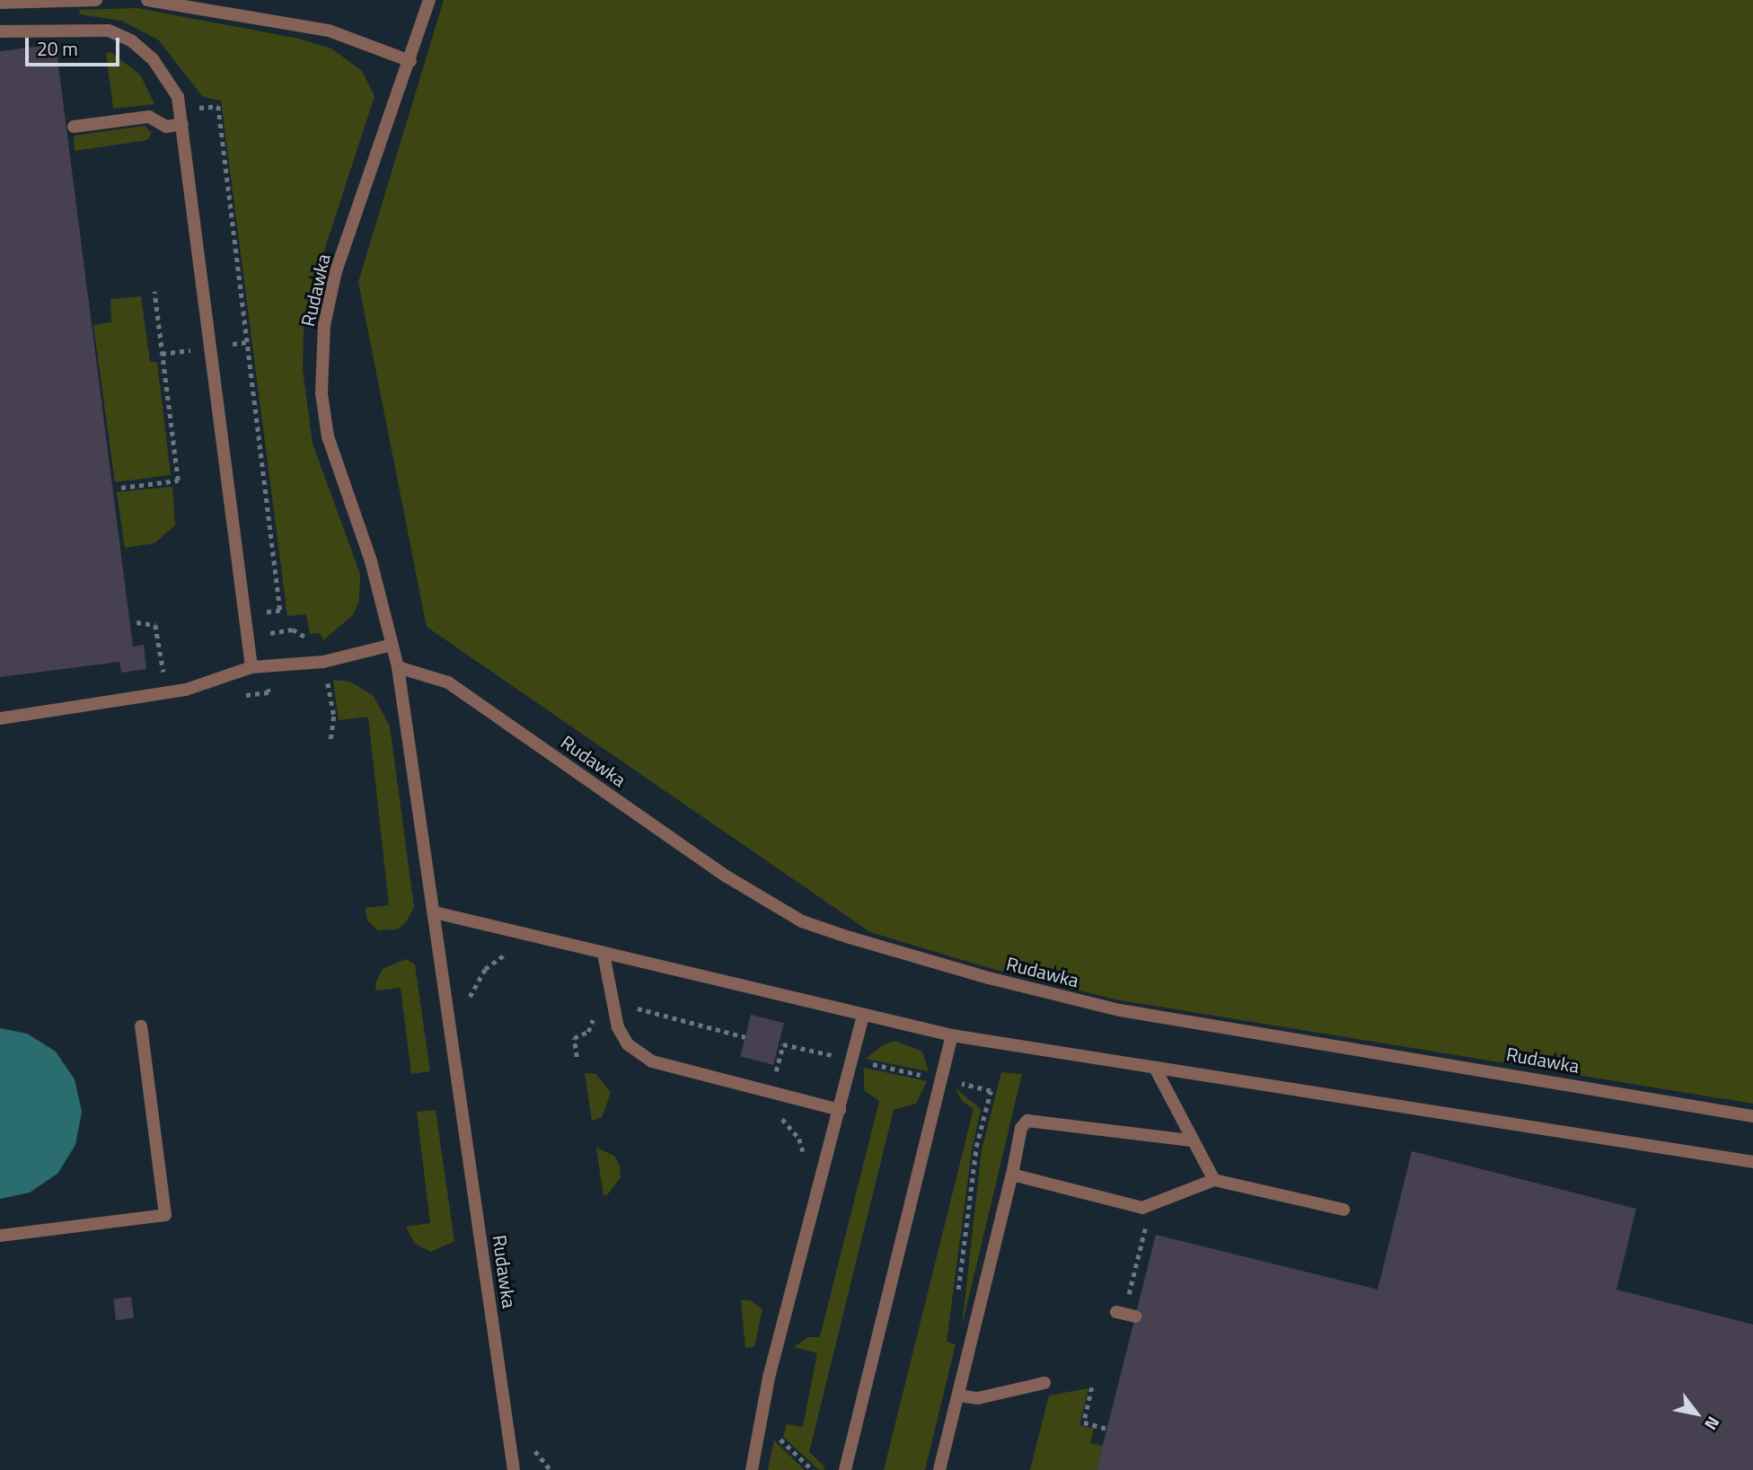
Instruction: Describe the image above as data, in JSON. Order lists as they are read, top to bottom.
{
  "streets": {
    "street": ["Rudawka"]
  },
  "scale_bar": "20 m",
  "north": "bottom right"
}
